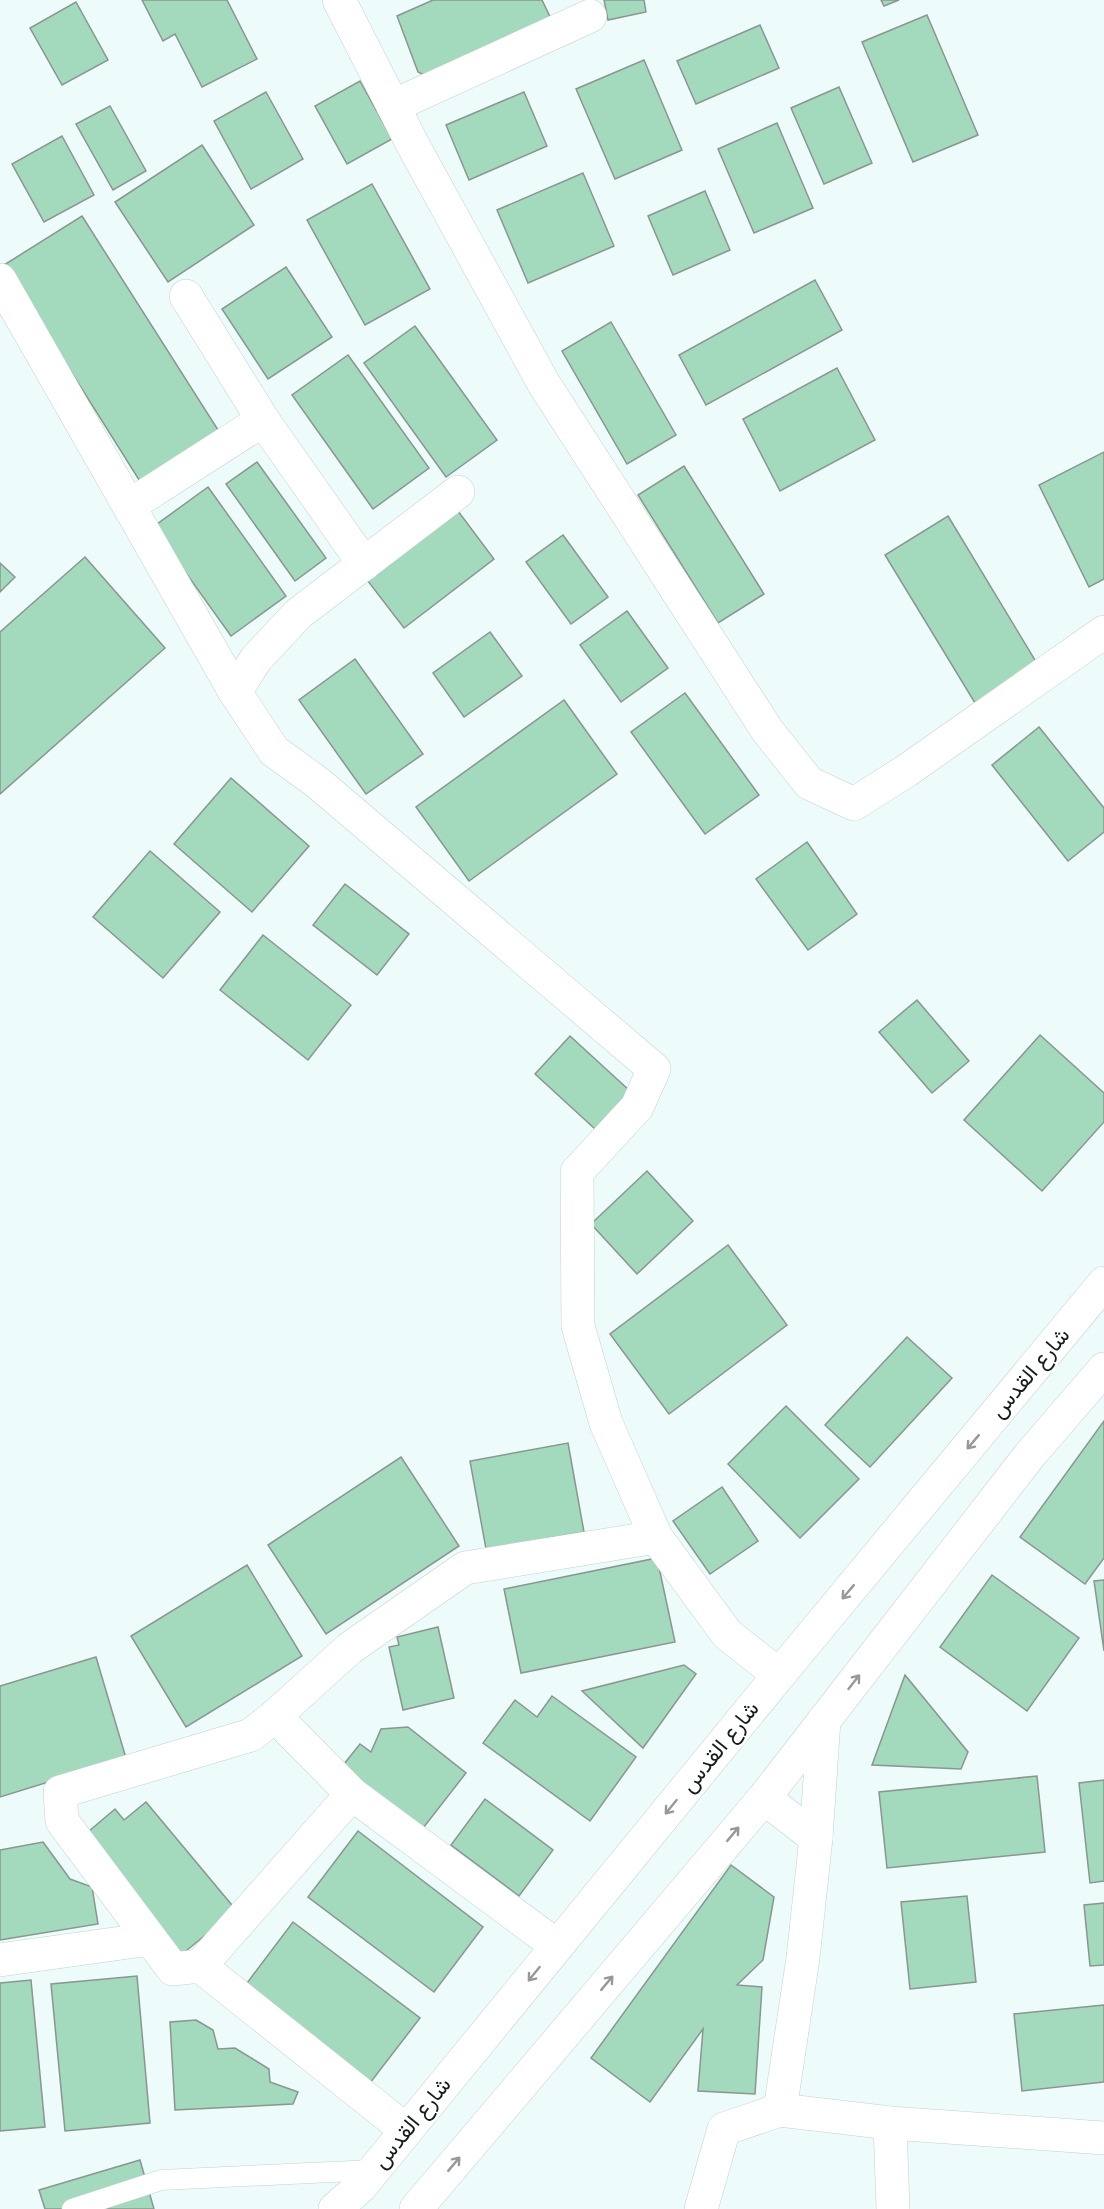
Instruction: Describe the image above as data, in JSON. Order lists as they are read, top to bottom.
{
  "streets": {
    "street": ["شارع القدس"]
  }
}
